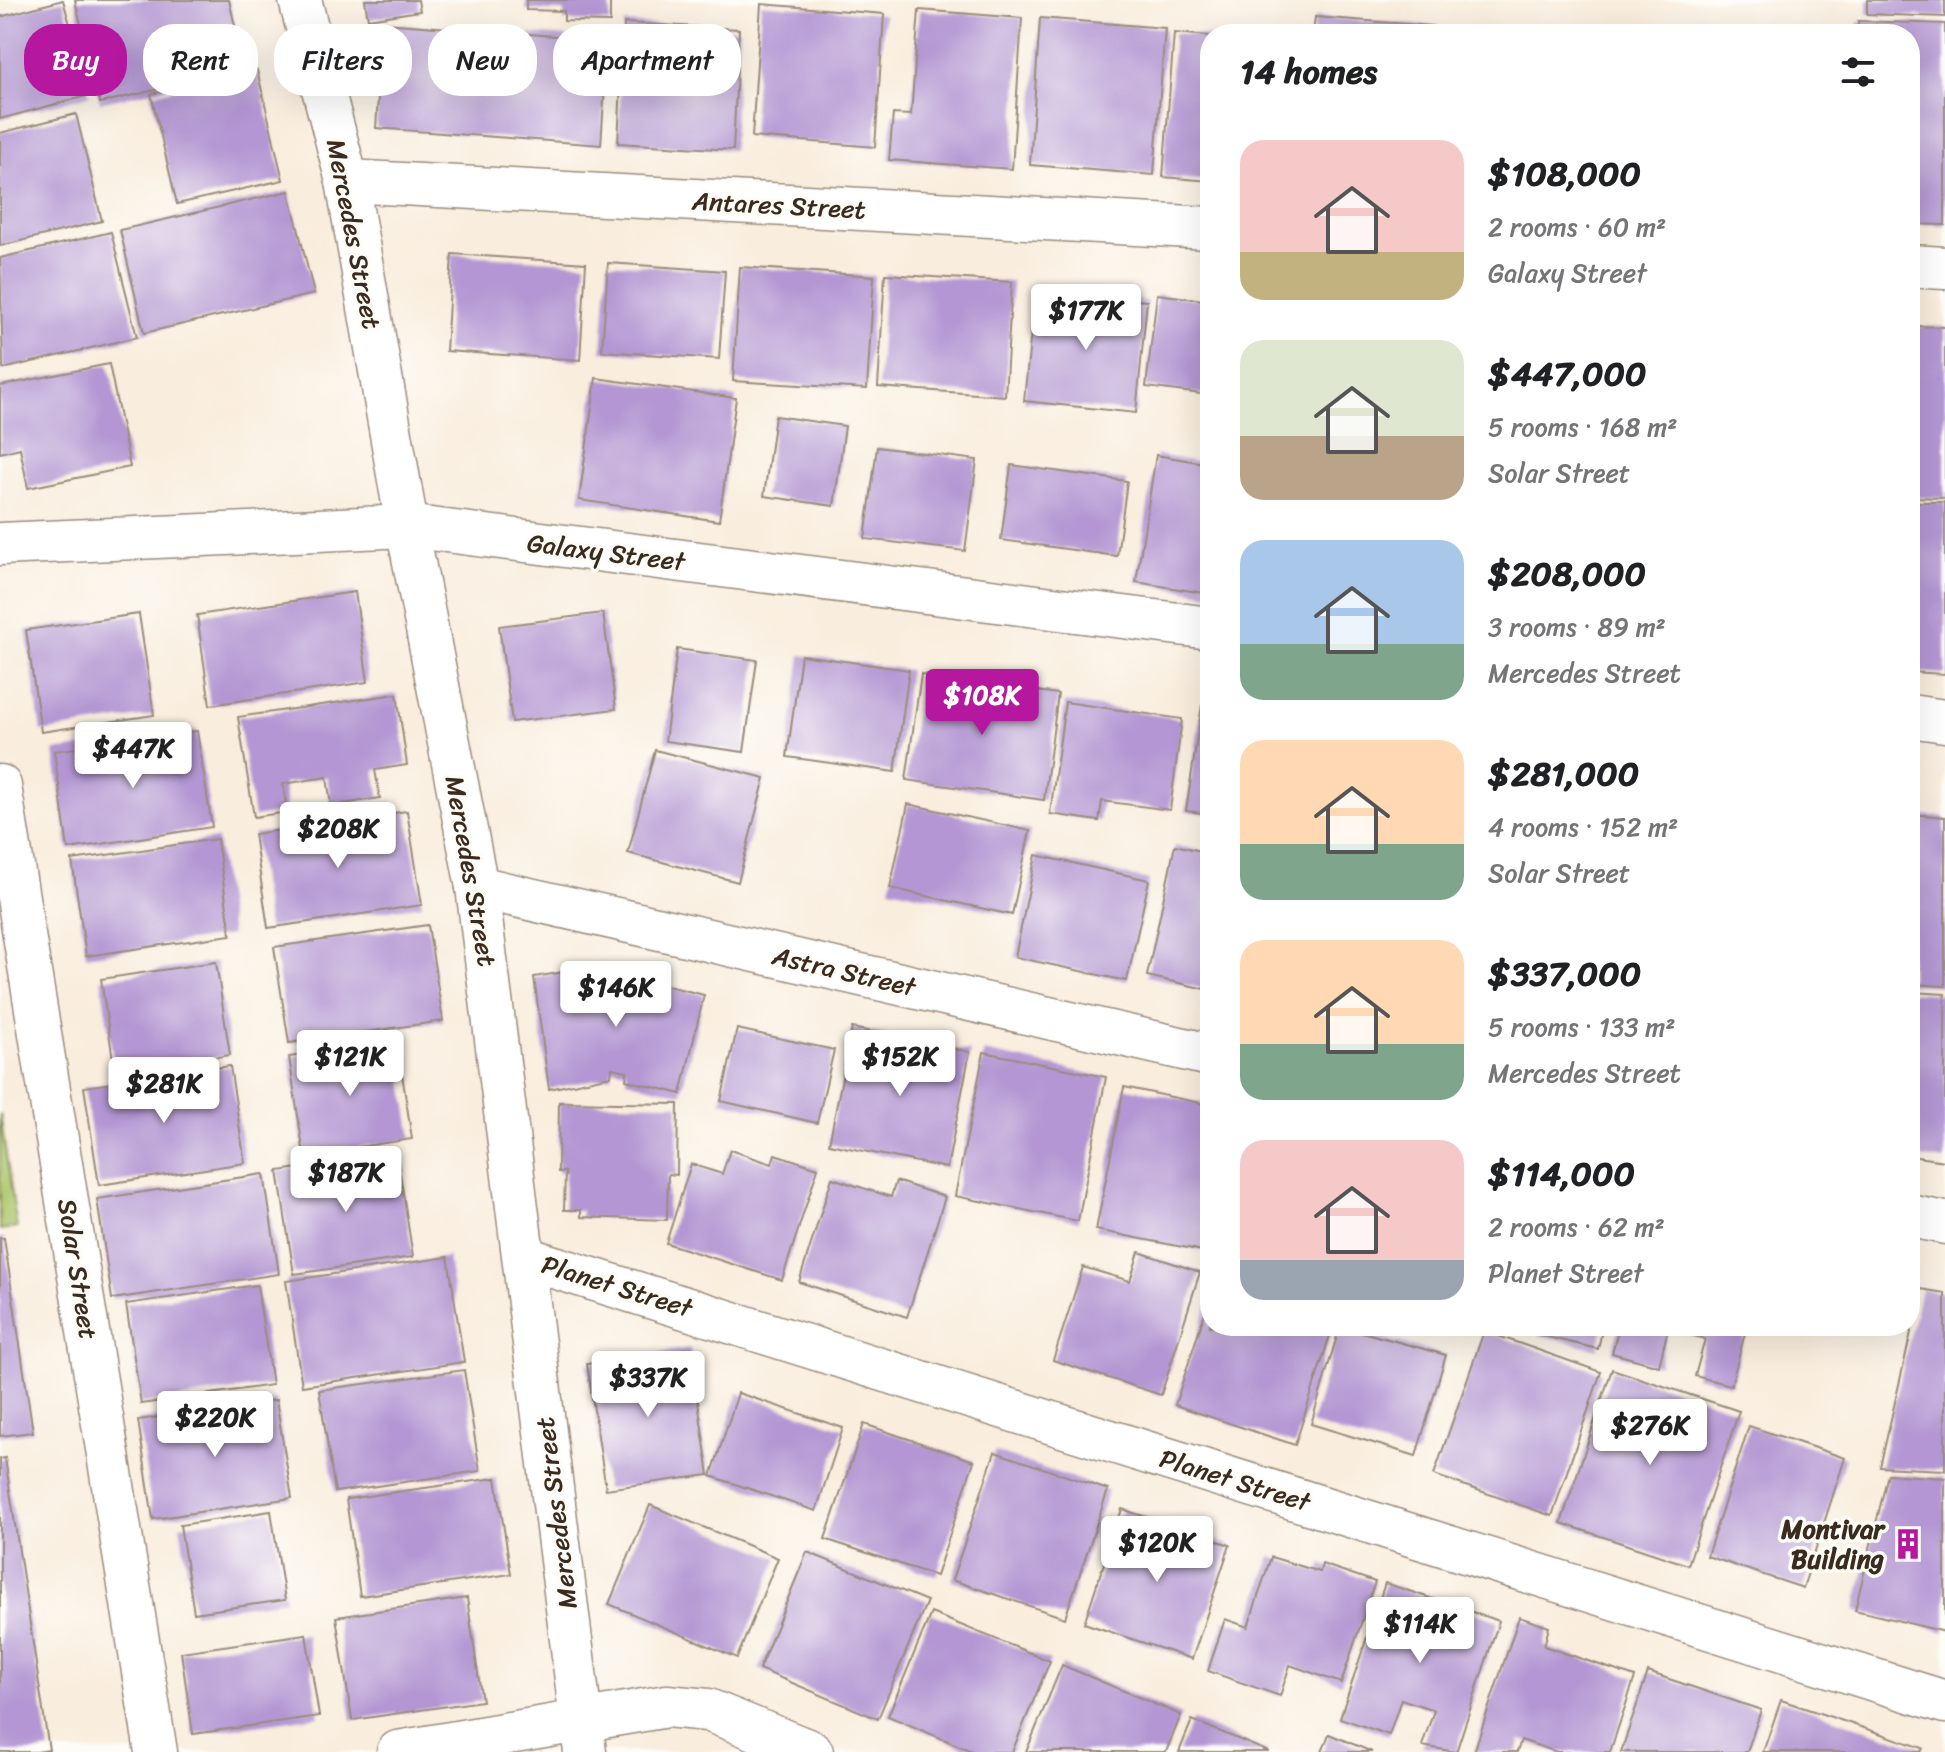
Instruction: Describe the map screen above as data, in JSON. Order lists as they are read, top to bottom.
{
  "streets": {
    "street": [
      "Antares Street",
      "Mercedes Street",
      "Galaxy Street",
      "Astra Street",
      "Solar Street",
      "Planet Street"
    ]
  },
  "crossings": [
    ["Antares Street", "Mercedes Street"],
    ["Mercedes Street", "Galaxy Street"],
    ["Mercedes Street", "Astra Street"],
    ["Mercedes Street", "Planet Street"]
  ],
  "places": {
    "building": ["Montivar Building"]
  },
  "page": {
    "chip": [
      "Buy",
      "Rent",
      "Filters",
      "New",
      "Apartment"
    ],
    "heading": "14 homes",
    "list": [
      {
        "name": "$108,000",
        "note": "2 rooms · 60 m² · Galaxy Street"
      },
      {
        "name": "$447,000",
        "note": "5 rooms · 168 m² · Solar Street"
      },
      {
        "name": "$208,000",
        "note": "3 rooms · 89 m² · Mercedes Street"
      },
      {
        "name": "$281,000",
        "note": "4 rooms · 152 m² · Solar Street"
      },
      {
        "name": "$337,000",
        "note": "5 rooms · 133 m² · Mercedes Street"
      },
      {
        "name": "$114,000",
        "note": "2 rooms · 62 m² · Planet Street"
      }
    ],
    "price": [
      "$177K",
      "$108K",
      "$447K",
      "$208K",
      "$146K",
      "$121K",
      "$152K",
      "$281K",
      "$187K",
      "$337K",
      "$220K",
      "$276K",
      "$120K",
      "$114K"
    ]
  }
}
